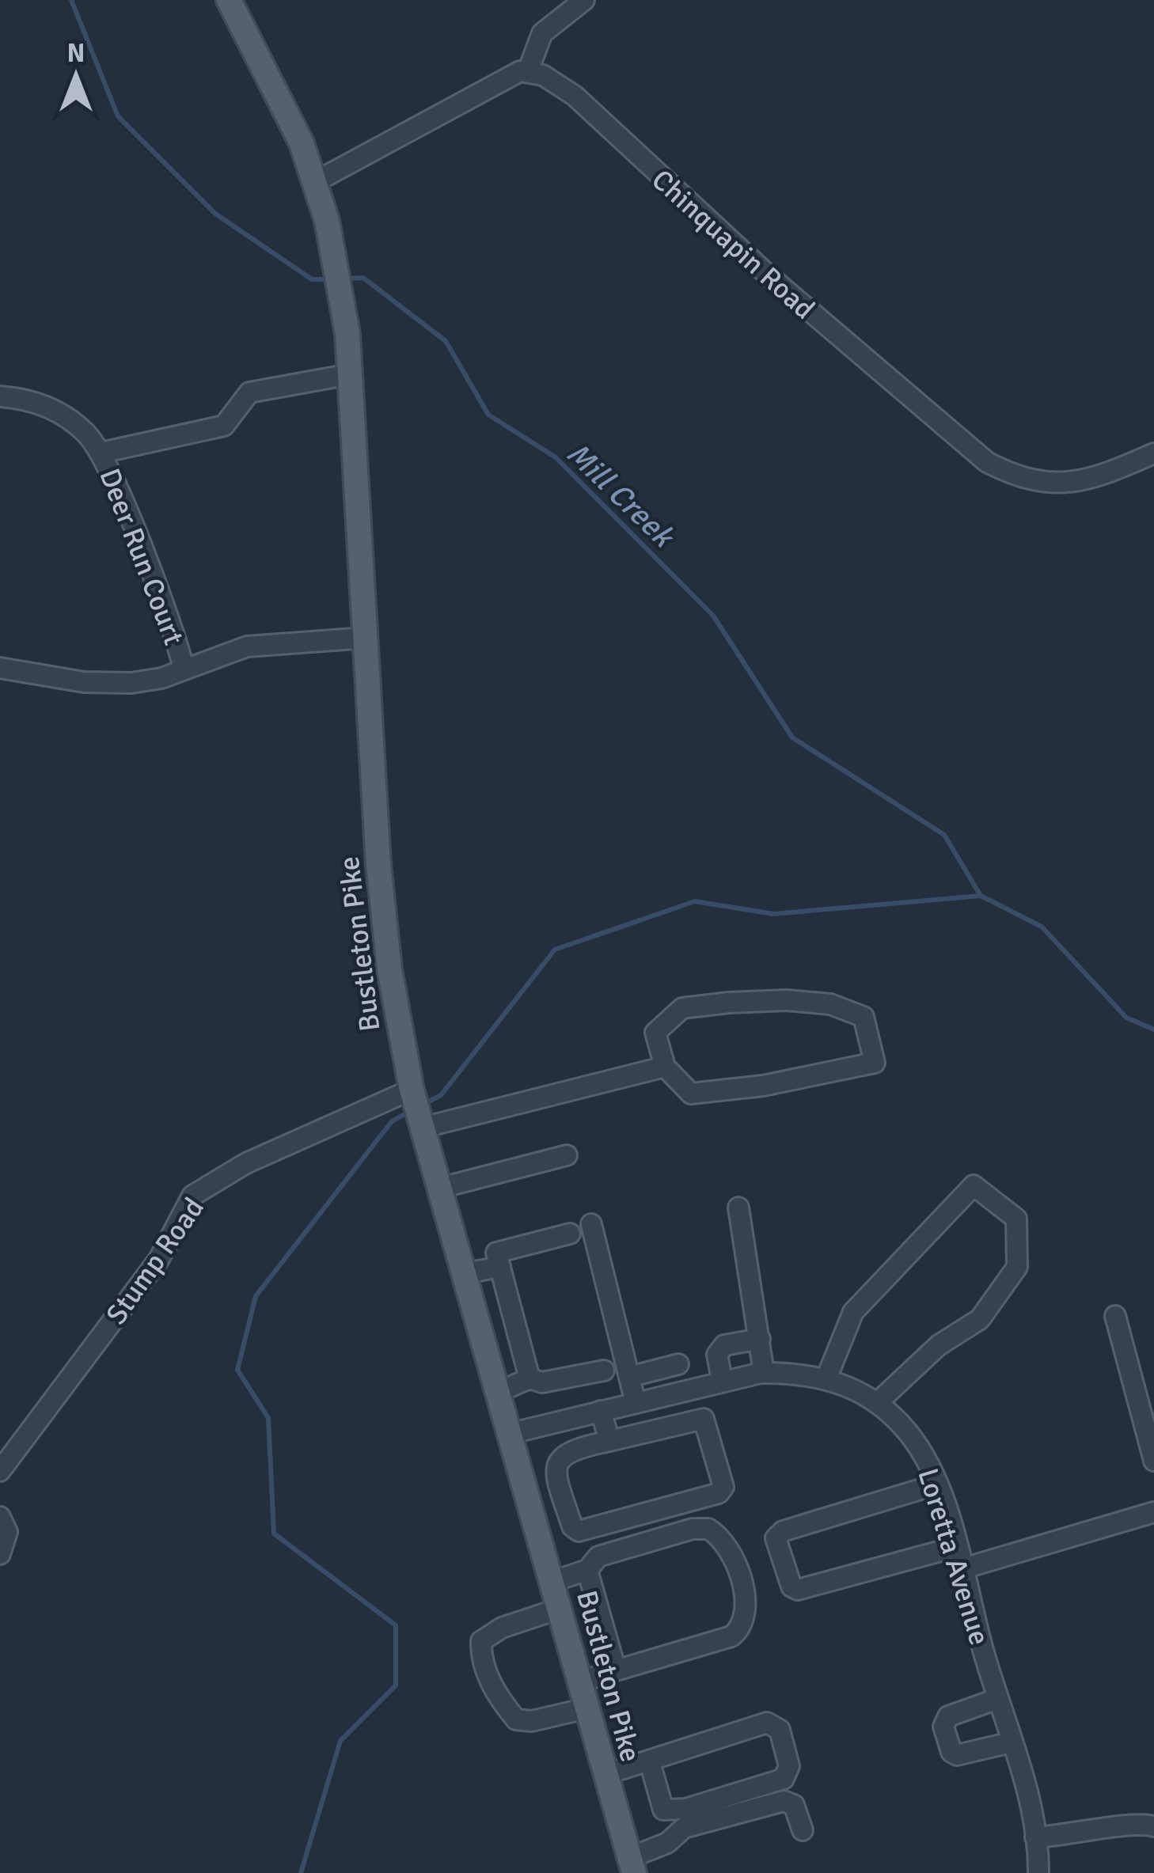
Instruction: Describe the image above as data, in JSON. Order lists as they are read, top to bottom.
{
  "streets": {
    "main road": ["Bustleton Pike"],
    "street": [
      "Chinquapin Road",
      "Deer Run Court",
      "Stump Road",
      "Loretta Avenue"
    ]
  },
  "crossings": [
    ["Bustleton Pike", "Stump Road"],
    ["Bustleton Pike", "Loretta Avenue"]
  ],
  "water": ["Mill Creek"],
  "north": "top"
}
